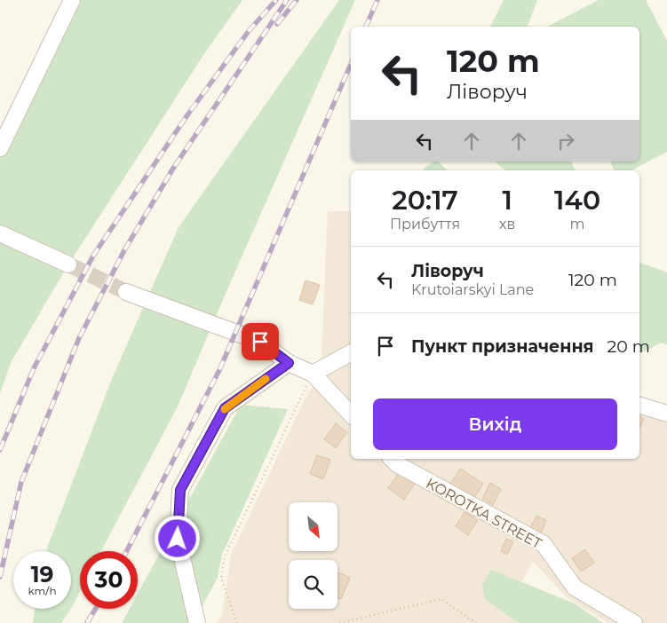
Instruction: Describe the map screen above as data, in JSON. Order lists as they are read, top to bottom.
{
  "streets": {
    "street": ["KOROTKA STREET"]
  },
  "north": "bottom right",
  "page": {
    "turn": ["120 m", "Ліворуч"],
    "eta": [
      "20:17",
      "Прибуття",
      "1",
      "хв",
      "140",
      "m"
    ],
    "list": [
      {
        "name": "Ліворуч",
        "note": "Krutoiarskyi Lane",
        "value": "120 m"
      },
      {
        "name": "Пункт призначення",
        "value": "20 m"
      }
    ],
    "buttons": "Вихід",
    "speed": "19 km/h",
    "limit": "30"
  }
}
